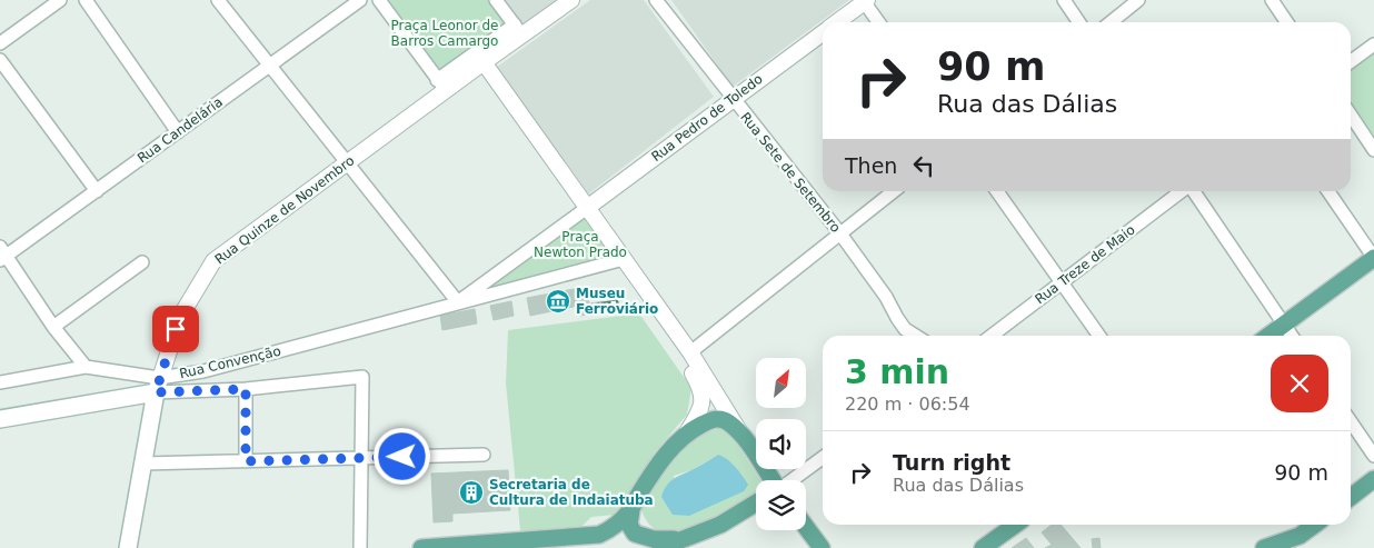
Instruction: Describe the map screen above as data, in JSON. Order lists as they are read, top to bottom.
{
  "streets": {
    "main road": ["Rua Quinze de Novembro"],
    "street": [
      "Rua Pedro de Toledo",
      "Rua Candelária",
      "Rua Sete de Setembro",
      "Rua Treze de Maio",
      "Rua Convenção"
    ]
  },
  "crossings": [
    ["Rua Pedro de Toledo", "Rua Sete de Setembro"],
    ["Rua Quinze de Novembro", "Rua Convenção"]
  ],
  "parks": ["Praça Leonor de Barros Camargo", "Praça Newton Prado"],
  "places": {
    "museum": ["Museu Ferroviário"],
    "building": ["Secretaria de Cultura de Indaiatuba"]
  },
  "north": "top right",
  "page": {
    "turn": ["90 m", "Rua das Dálias"],
    "then": "Then",
    "heading": ["3 min", "220 m · 06:54"],
    "list": [
      {
        "name": "Turn right",
        "note": "Rua das Dálias",
        "value": "90 m"
      }
    ]
  }
}
